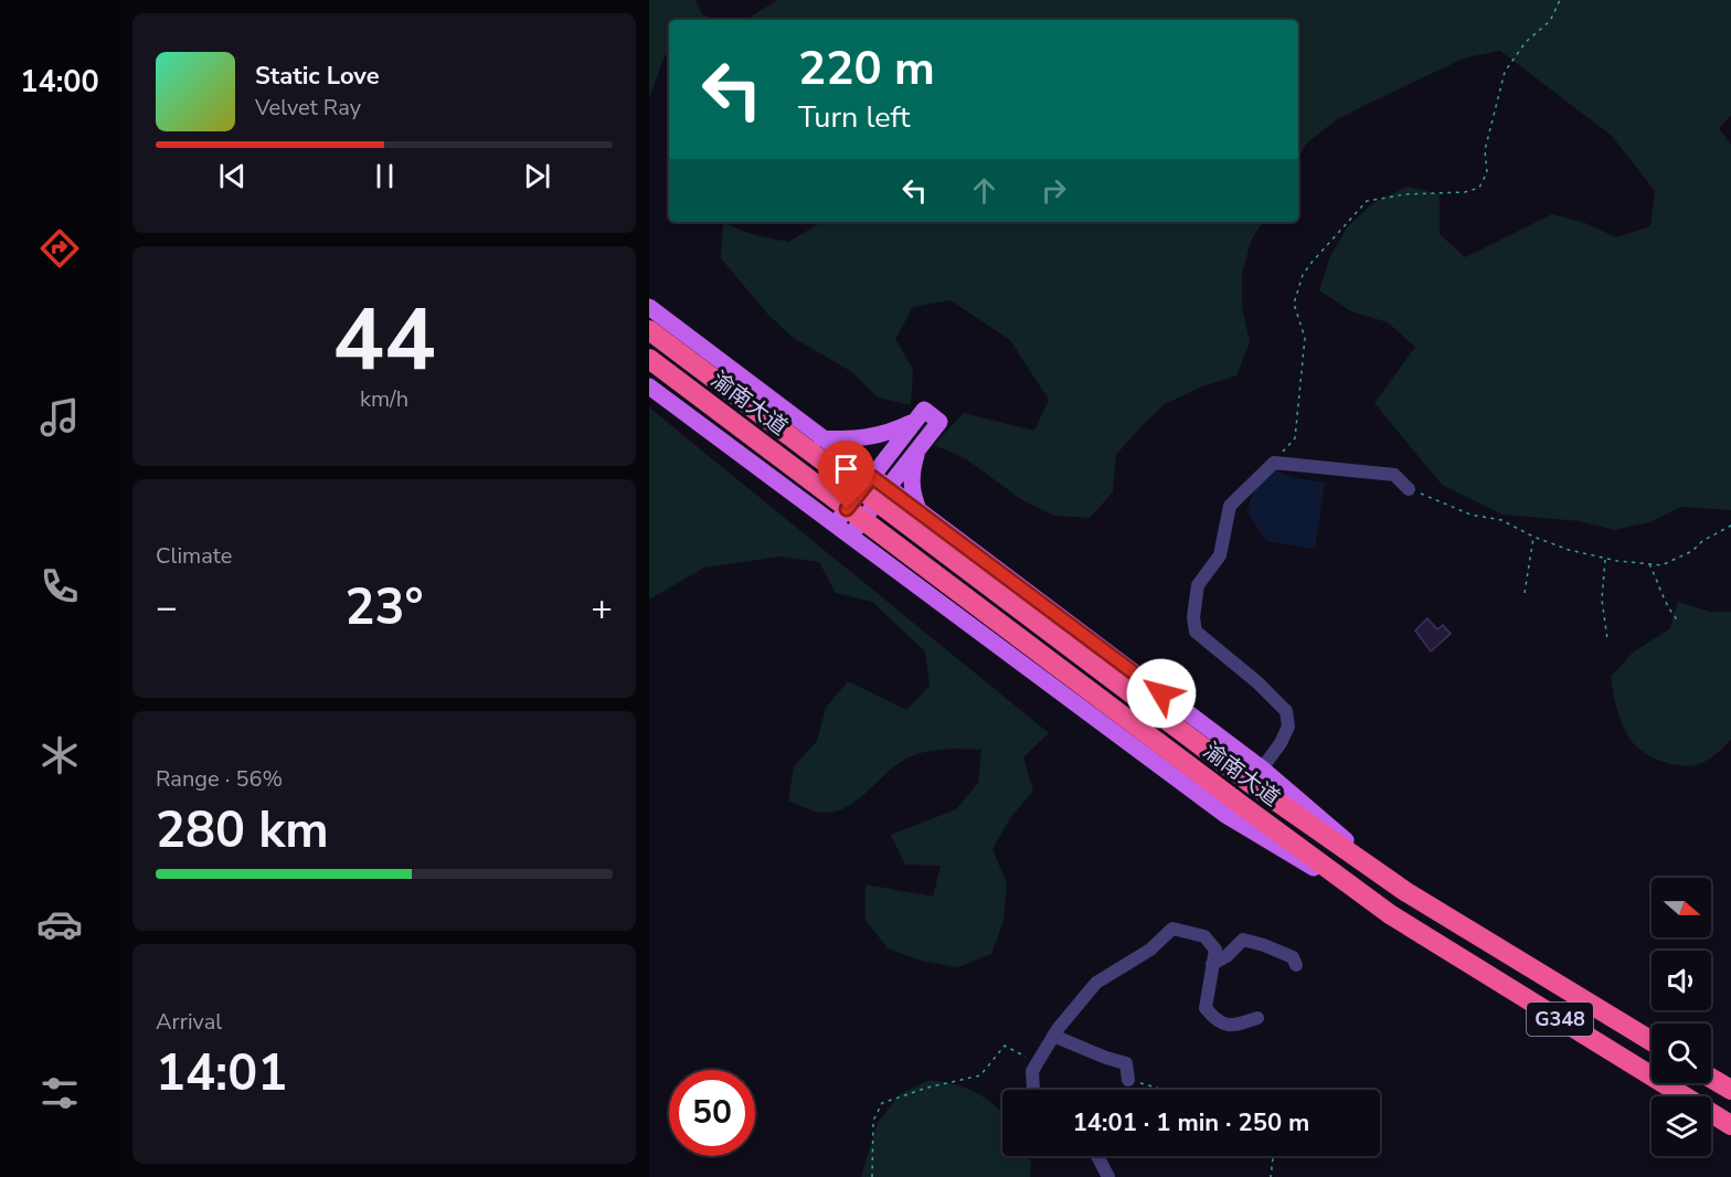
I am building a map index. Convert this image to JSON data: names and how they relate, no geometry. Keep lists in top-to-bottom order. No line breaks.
{"streets":{"highway":["渝南大道","G348"]},"north":"right","page":{"tabs":"14:00","turn":["220 m","Turn left"],"song":["Static Love","Velvet Ray"],"tile":[["44","km/h"],"Climate",["Range · 56%","280 km"],["Arrival","14:01"]],"heat":["−","23°","+"],"limit":"50","trip":"14:01 · 1 min · 250 m"}}
